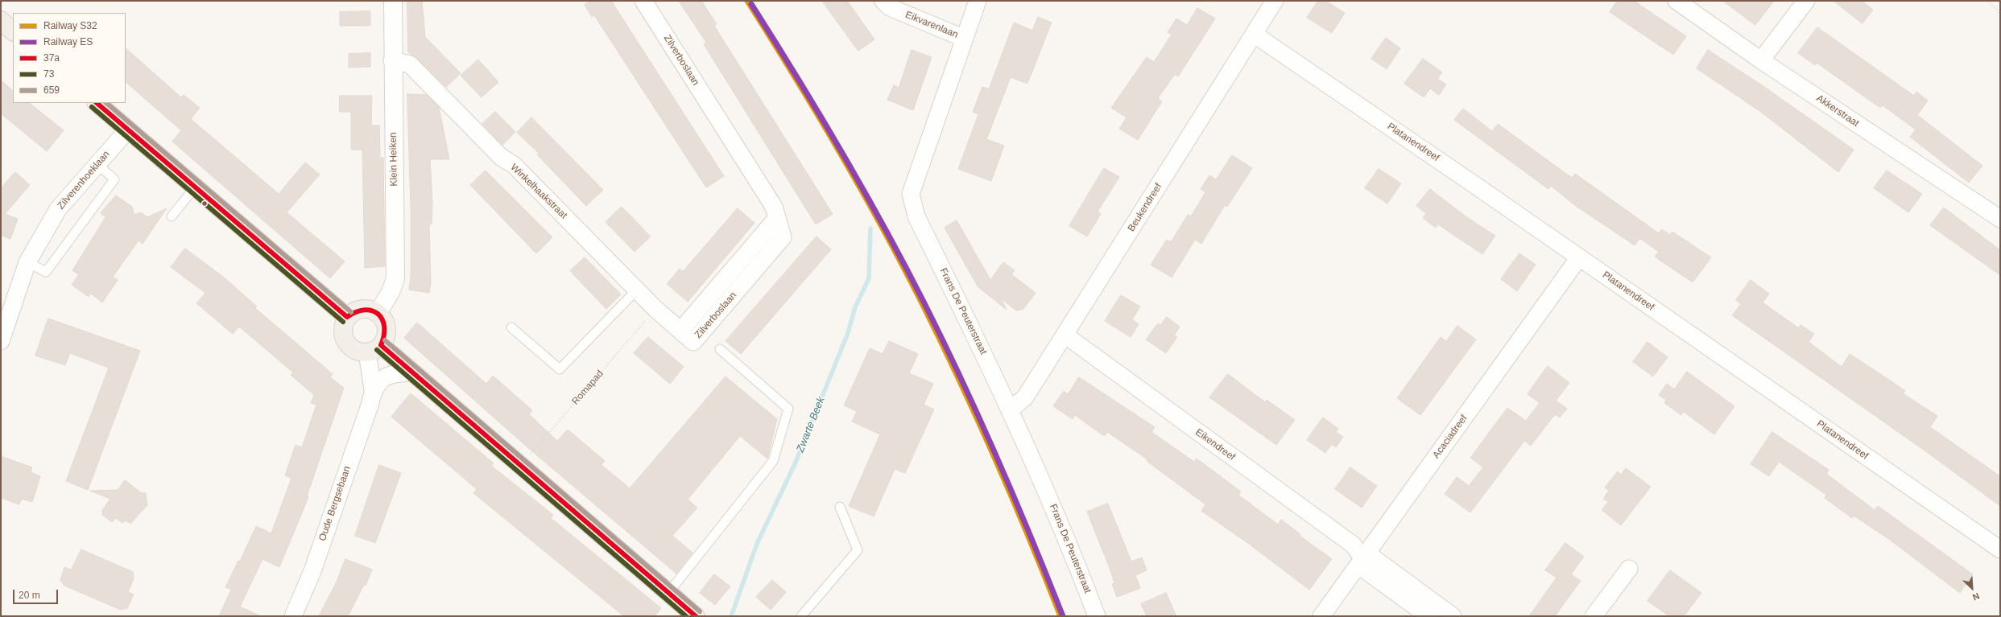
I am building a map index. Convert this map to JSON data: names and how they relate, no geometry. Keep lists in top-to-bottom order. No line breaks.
{"streets":{"street":["Eikvarenlaan","Zilverboslaan","Akkerstraat","Platanendreef","Klein Heiken","Zilverenhoeklaan","Winkelhaakstraat","Beukendreef","Frans De Peuterstraat","Acaciadreef","Eikendreef","Oude Bergsebaan"],"path":["Romapad"]},"crossings":[["Eikvarenlaan","Frans De Peuterstraat"],["Zilverboslaan","Winkelhaakstraat"],["Platanendreef","Beukendreef"],["Platanendreef","Acaciadreef"],["Klein Heiken","Winkelhaakstraat"],["Klein Heiken","Oude Bergsebaan"],["Winkelhaakstraat","Romapad"],["Beukendreef","Frans De Peuterstraat"],["Beukendreef","Eikendreef"],["Acaciadreef","Eikendreef"]],"water":["Zwarte Beek"],"lines":["rail line S32","rail line ES","transit line 37a","transit line 659","transit line 73"],"legend":["Railway S32","Railway ES","37a","73","659"],"scale_bar":"20 m","north":"bottom right"}
